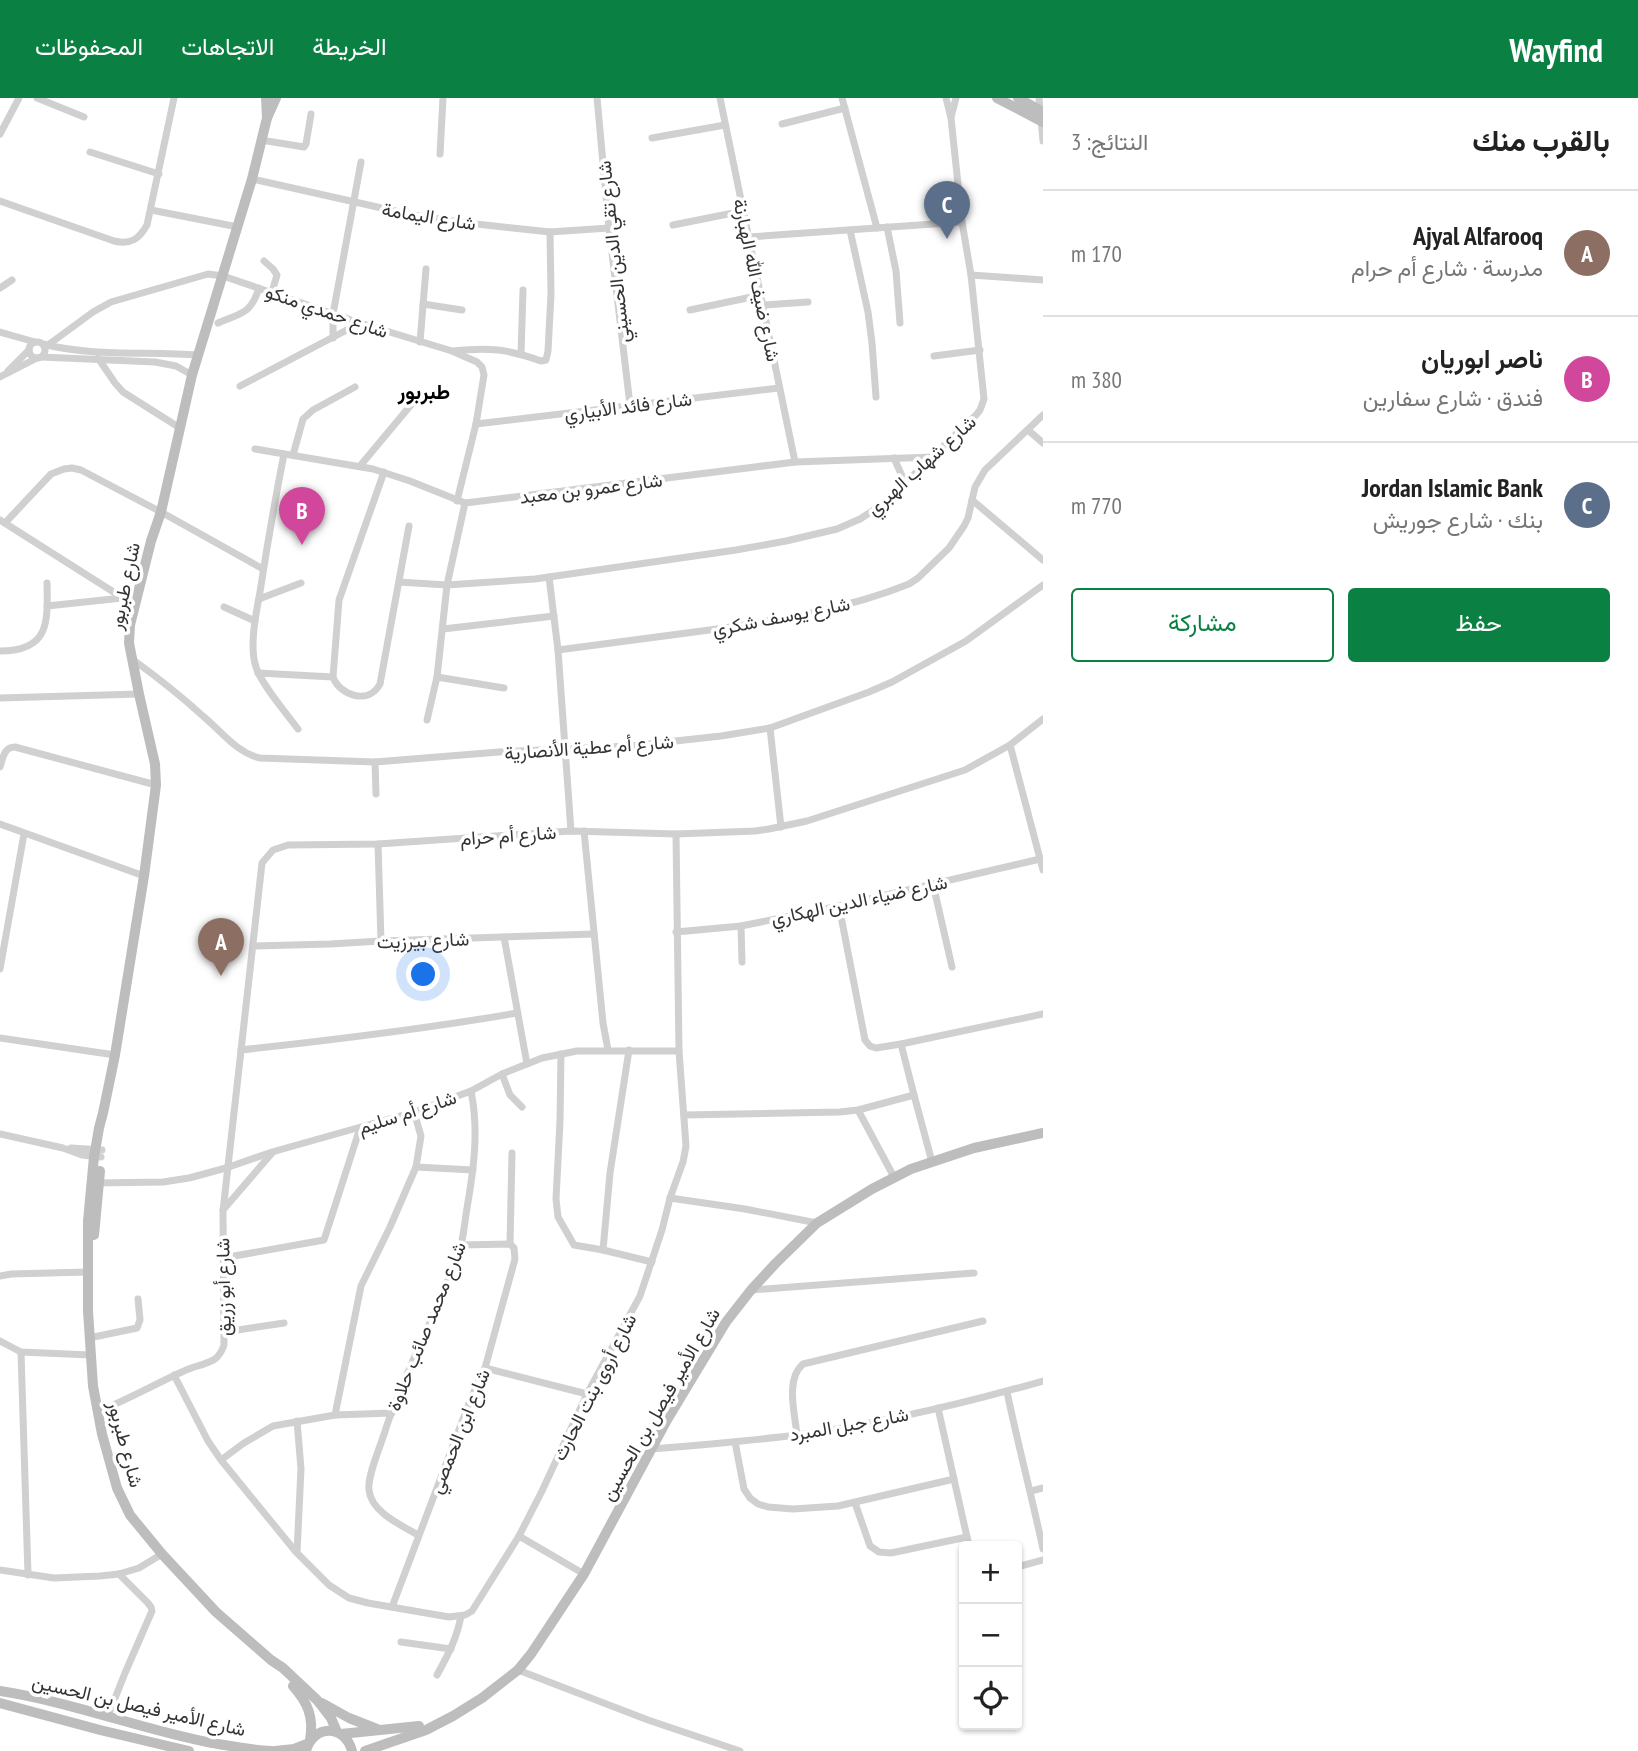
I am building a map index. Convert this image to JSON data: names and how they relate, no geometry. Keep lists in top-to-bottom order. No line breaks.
{"streets":{"street":["شارع اليمامة","شارع تقي الدين الحسيني","شارع ضيف الله الهبارنة","شارع حمدي منكو","شارع فائد الأبياري","شارع شهاب الهبري","شارع عمرو بن معبد","شارع طبربور","شارع يوسف شكري","شارع أم عطية الأنصارية","شارع أم حرام","شارع ضياء الدين الهكاري","شارع بيرزيت","شارع أم سليم","شارع أبو زريق","شارع محمد صائب حلاوة","شارع أروى بنت الحارث","شارع الأمير فيصل بن الحسين","شارع جبل المبرد","شارع ابن الحمصي"]},"crossings":[["شارع اليمامة","شارع تقي الدين الحسيني"],["شارع اليمامة","شارع طبربور"],["شارع تقي الدين الحسيني","شارع فائد الأبياري"],["شارع ضيف الله الهبارنة","شارع فائد الأبياري"],["شارع ضيف الله الهبارنة","شارع عمرو بن معبد"],["شارع حمدي منكو","شارع فائد الأبياري"],["شارع حمدي منكو","شارع شهاب الهبري"],["شارع حمدي منكو","شارع عمرو بن معبد"],["شارع حمدي منكو","شارع طبربور"],["شارع شهاب الهبري","شارع عمرو بن معبد"],["شارع طبربور","شارع أم عطية الأنصارية"],["شارع طبربور","شارع أم سليم"],["شارع طبربور","شارع أبو زريق"],["شارع طبربور","شارع الأمير فيصل بن الحسين"],["شارع أم حرام","شارع بيرزيت"],["شارع أم حرام","شارع أم سليم"],["شارع أم حرام","شارع أبو زريق"],["شارع أم حرام","شارع أروى بنت الحارث"],["شارع ضياء الدين الهكاري","شارع أروى بنت الحارث"],["شارع أم سليم","شارع أبو زريق"],["شارع أم سليم","شارع محمد صائب حلاوة"],["شارع أم سليم","شارع أروى بنت الحارث"],["شارع محمد صائب حلاوة","شارع ابن الحمصي"],["شارع الأمير فيصل بن الحسين","شارع جبل المبرد"]],"districts":["طبربور"],"page":{"header":"Wayfind","nav":["الخريطة","الاتجاهات","المحفوظات"],"heading":["بالقرب منك","النتائج: 3"],"pins":["C","B","A"],"list":[{"mark":"A","name":"Ajyal Alfarooq","note":"مدرسة · شارع أم حرام","value":"170 m"},{"mark":"B","name":"ناصر ابوريان","note":"فندق · شارع سفارين","value":"380 m"},{"mark":"C","name":"Jordan Islamic Bank","note":"بنك · شارع جوريش","value":"770 m"}],"buttons":["حفظ","مشاركة"],"map_buttons":["+","−"]}}
